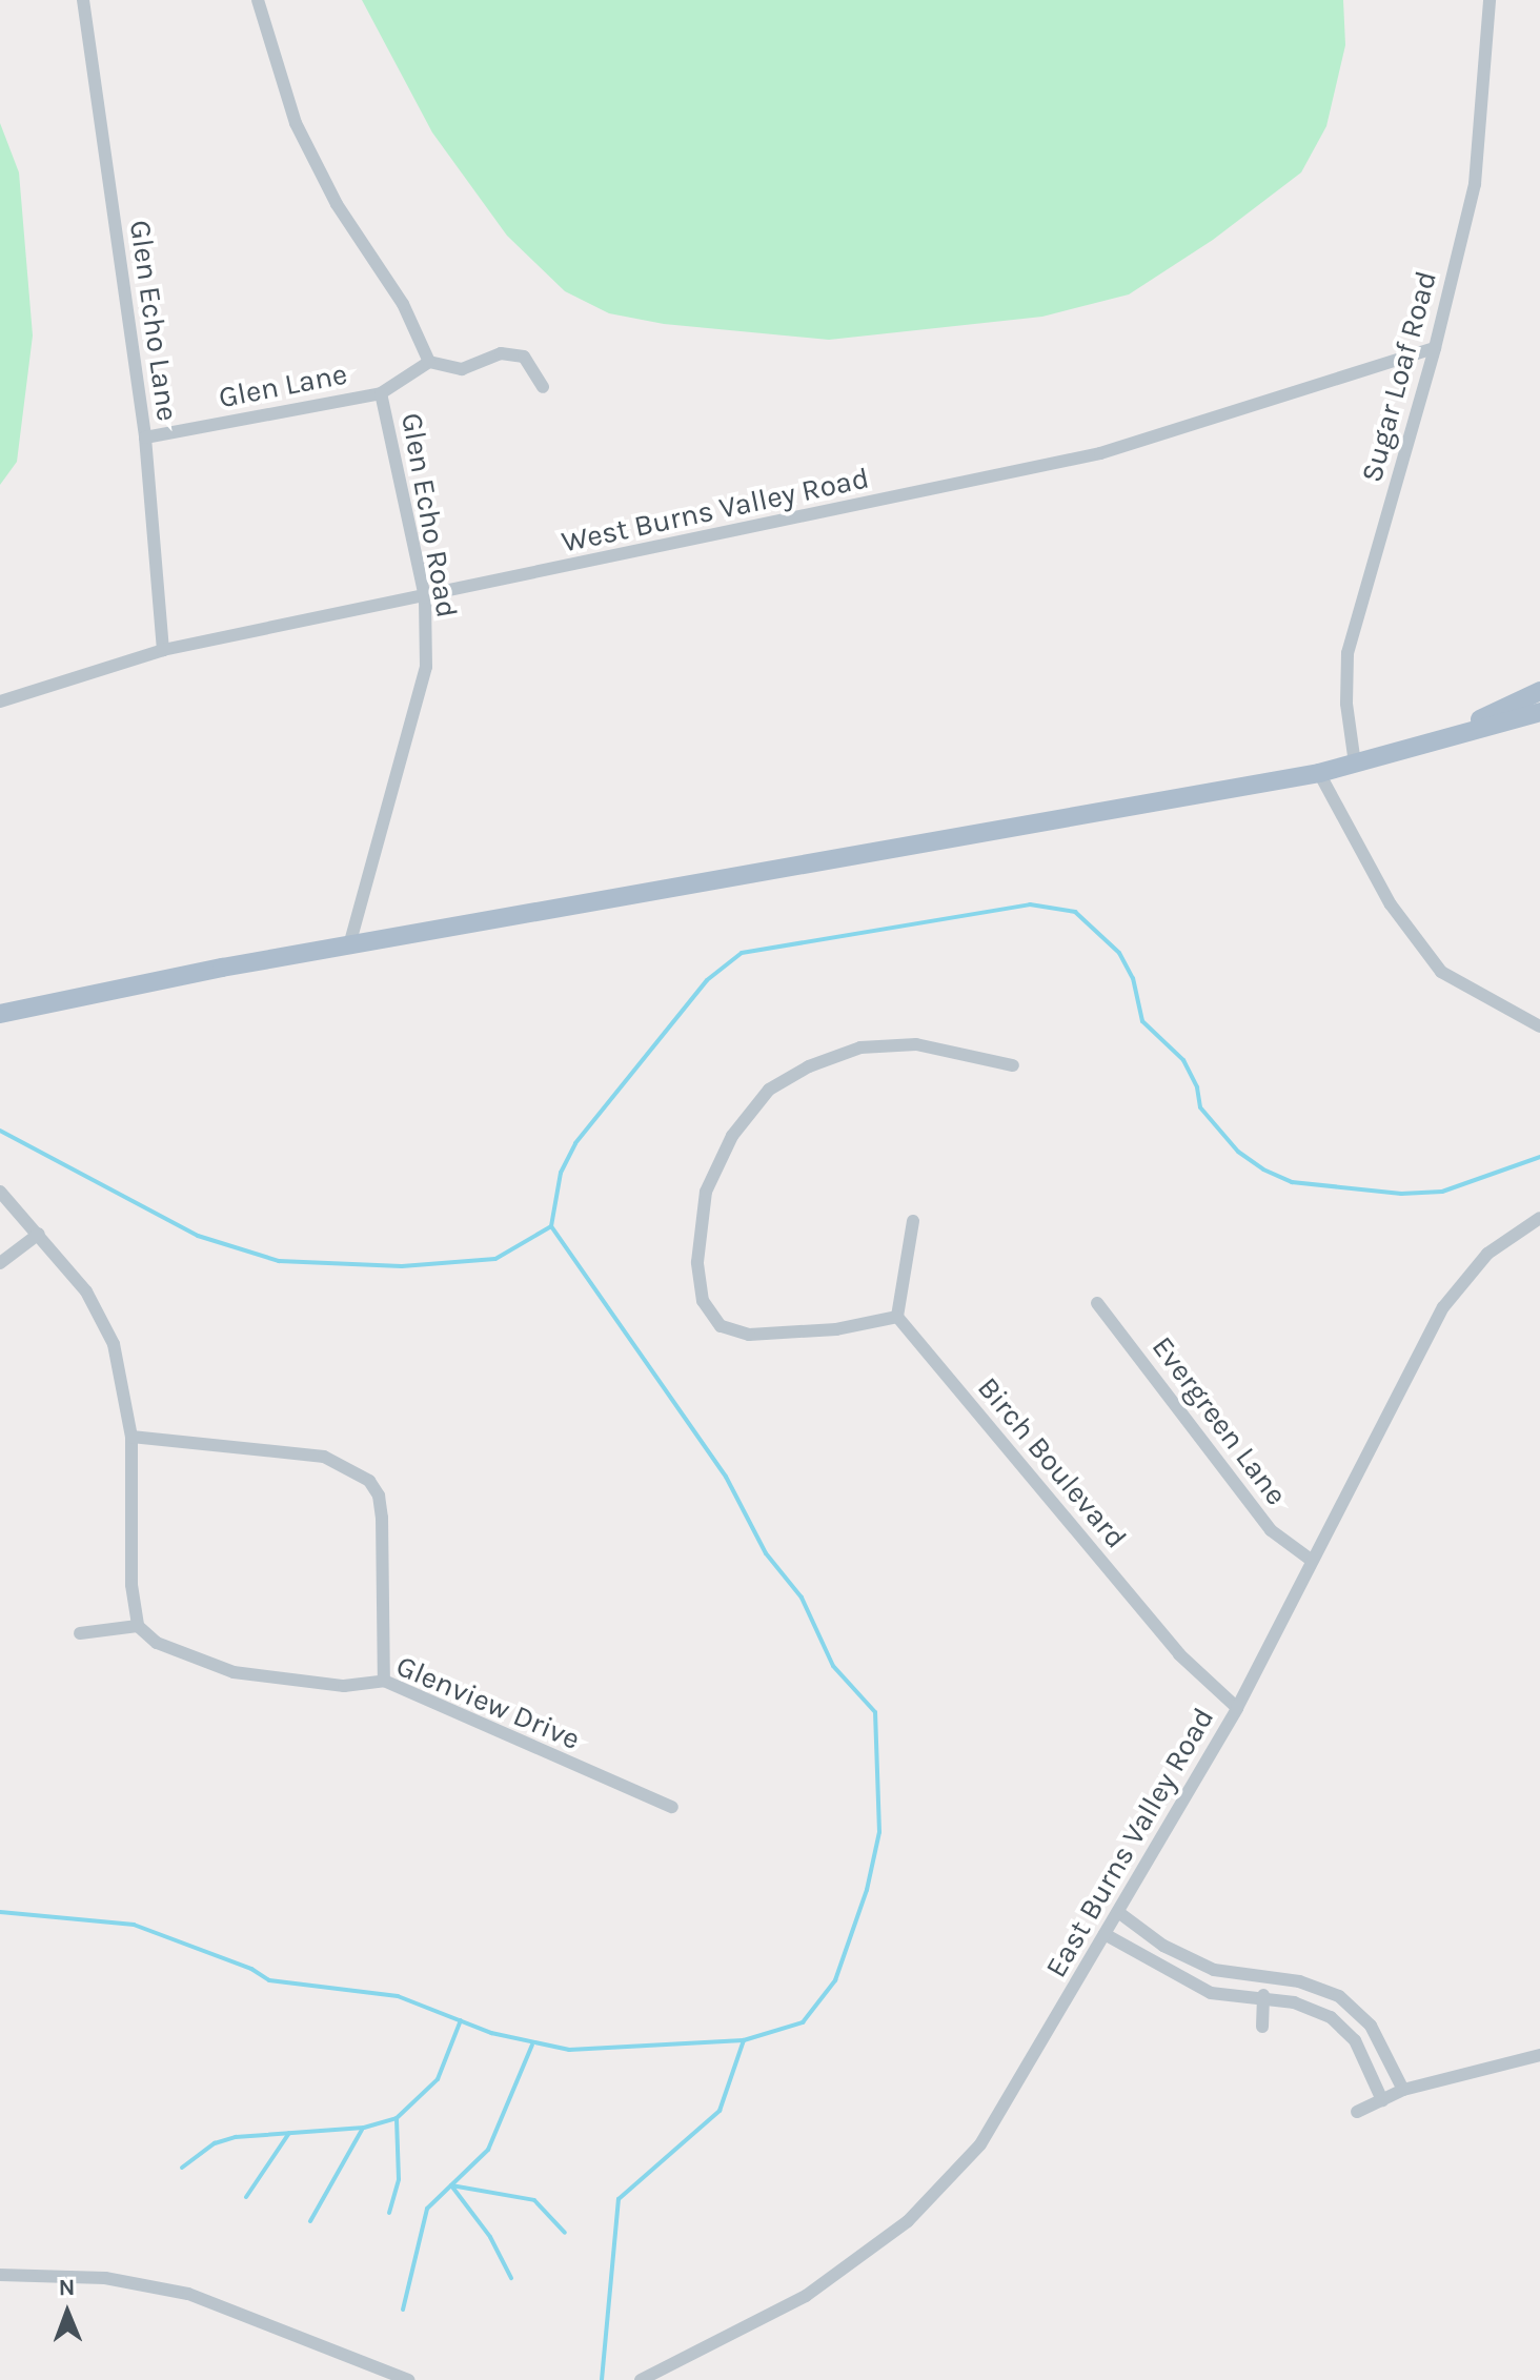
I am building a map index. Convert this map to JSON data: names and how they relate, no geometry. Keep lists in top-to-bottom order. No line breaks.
{"streets":{"street":["Glen Echo Lane","Sugar Loaf Road","Glen Lane","West Burns Valley Road","Glen Echo Road","Evergreen Lane","Birch Boulevard","Glenview Drive","East Burns Valley Road"]},"crossings":[["Glen Echo Lane","Glen Lane"],["Glen Echo Lane","West Burns Valley Road"],["Sugar Loaf Road","West Burns Valley Road"],["Glen Lane","Glen Echo Road"],["West Burns Valley Road","Glen Echo Road"],["Evergreen Lane","East Burns Valley Road"],["Birch Boulevard","East Burns Valley Road"]],"north":"top"}
